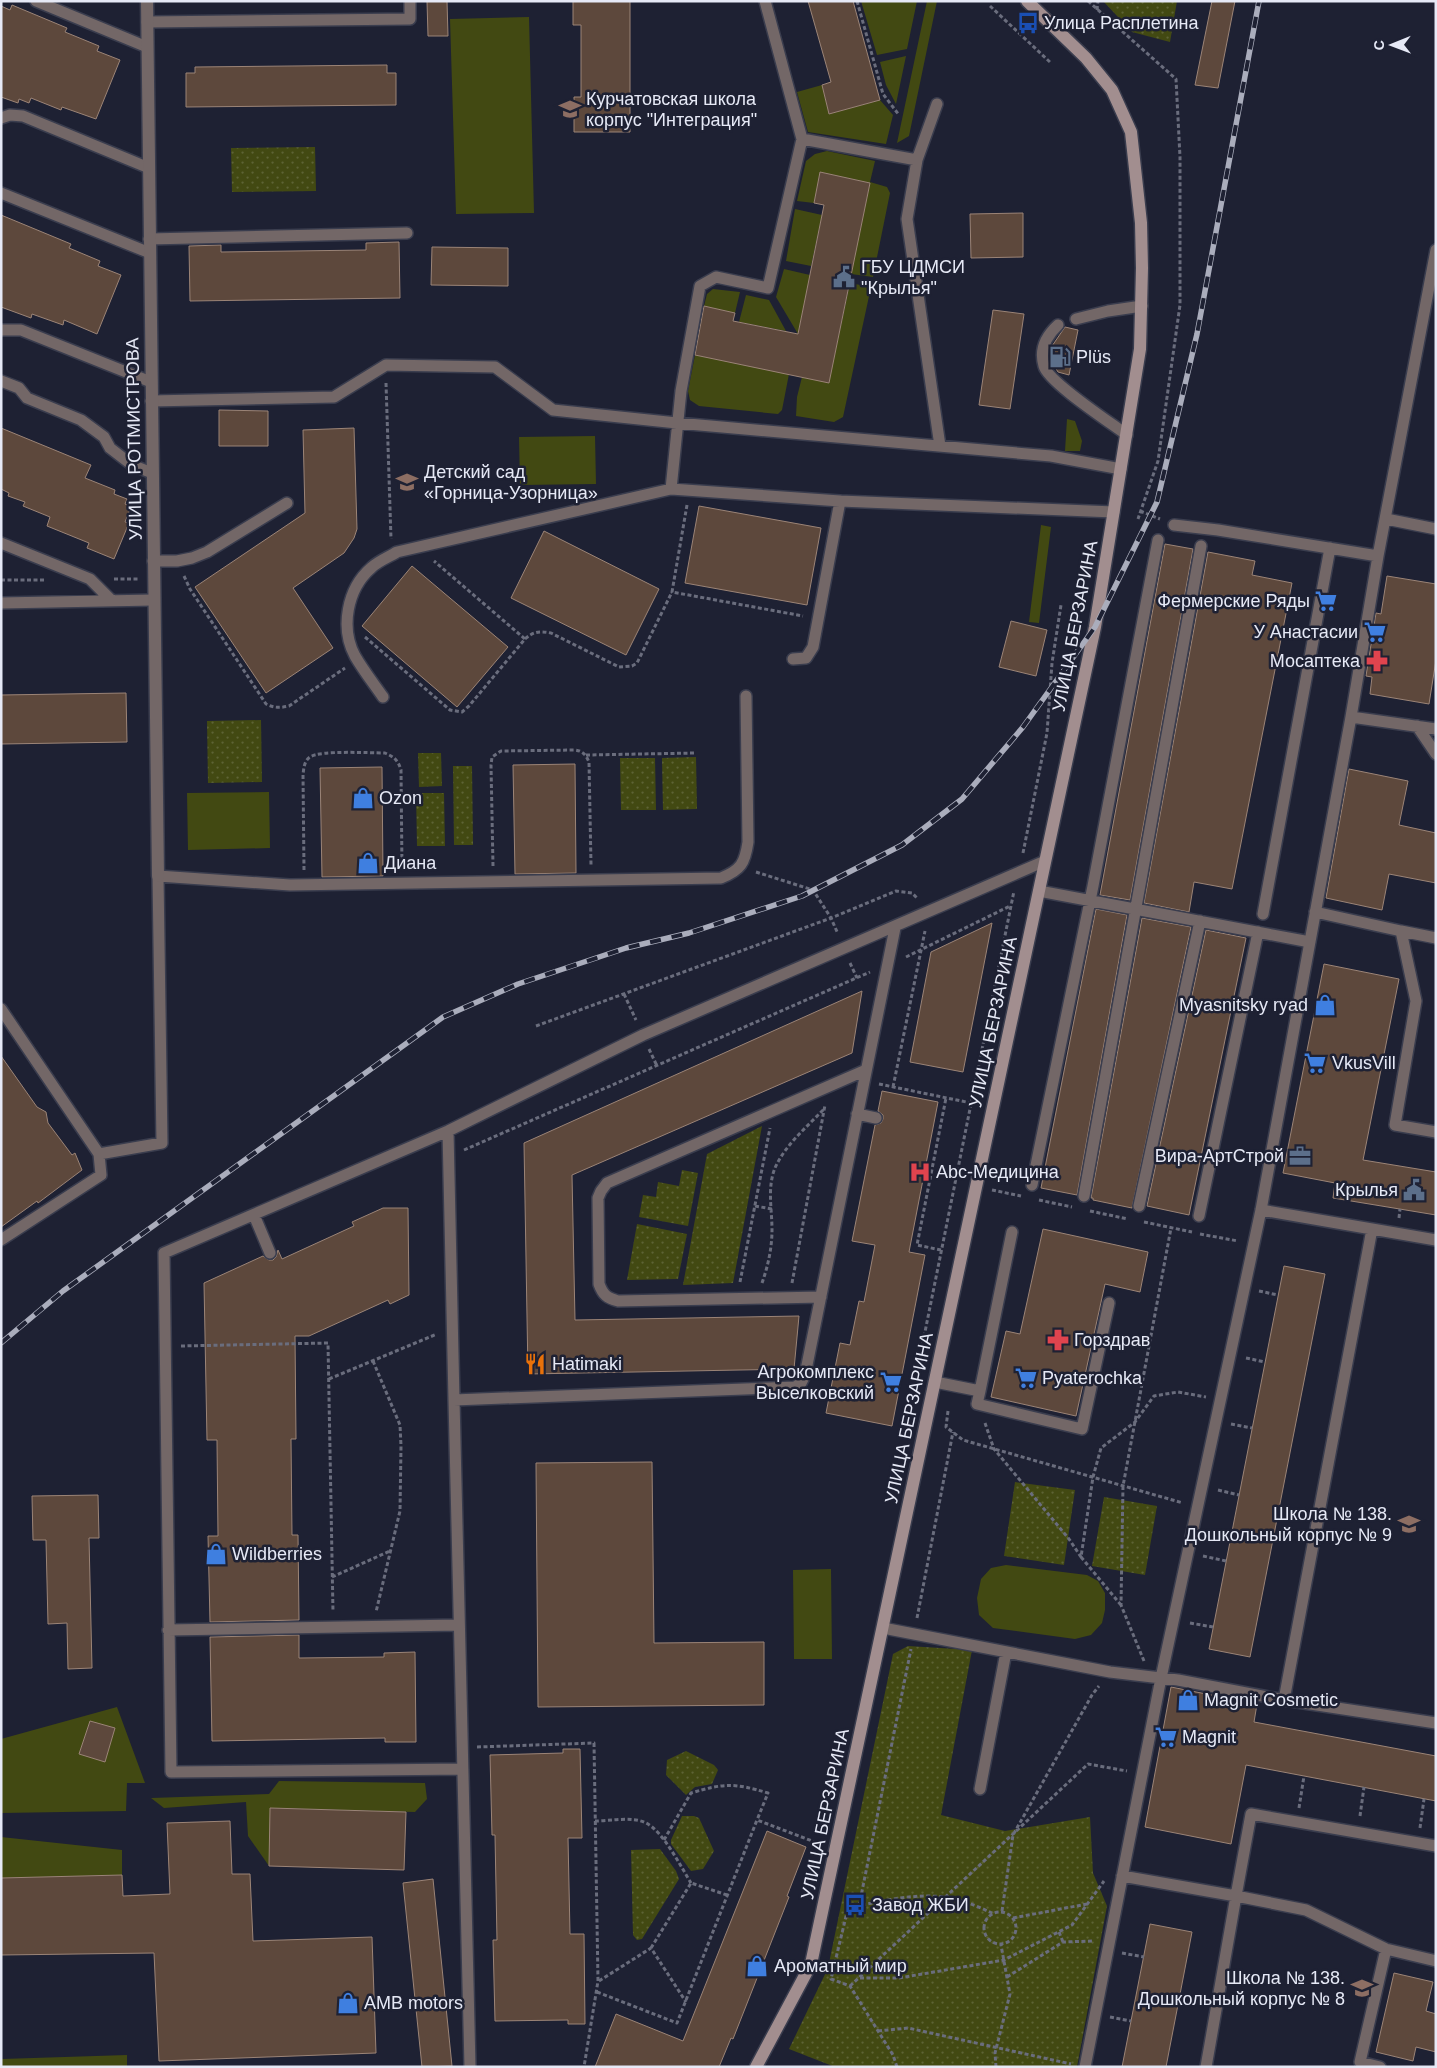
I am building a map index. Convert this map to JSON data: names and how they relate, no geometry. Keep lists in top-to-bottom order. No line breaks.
{"streets":{"street":["УЛИЦА РОТМИСТРОВА","УЛИЦА БЕРЗАРИНА"]},"places":{"bus stop":["Улица Расплетина","Завод ЖБИ"],"school or university":["Курчатовская школа корпус \"Интеграция\"","Детский сад «Горница-Узорница»","Школа № 138. Дошкольный корпус № 9","Школа № 138. Дошкольный корпус № 8"],"public building":["ГБУ ЦДМСИ \"Крылья\"","Крылья"],"fuel station":["Plüs"],"supermarket":["Фермерские Ряды","У Анастасии","VkusVill","Pyaterochka","Агрокомплекс Выселковский","Magnit"],"pharmacy":["Мосаптека","Горздрав"],"shop":["Ozon","Диана","Myasnitsky ryad","Wildberries","Magnit Cosmetic","Ароматный мир","AMB motors"],"office":["Вира-АртСтрой"],"hospital":["Abc-Медицина"],"restaurant":["Hatimaki"]},"north":"left"}
